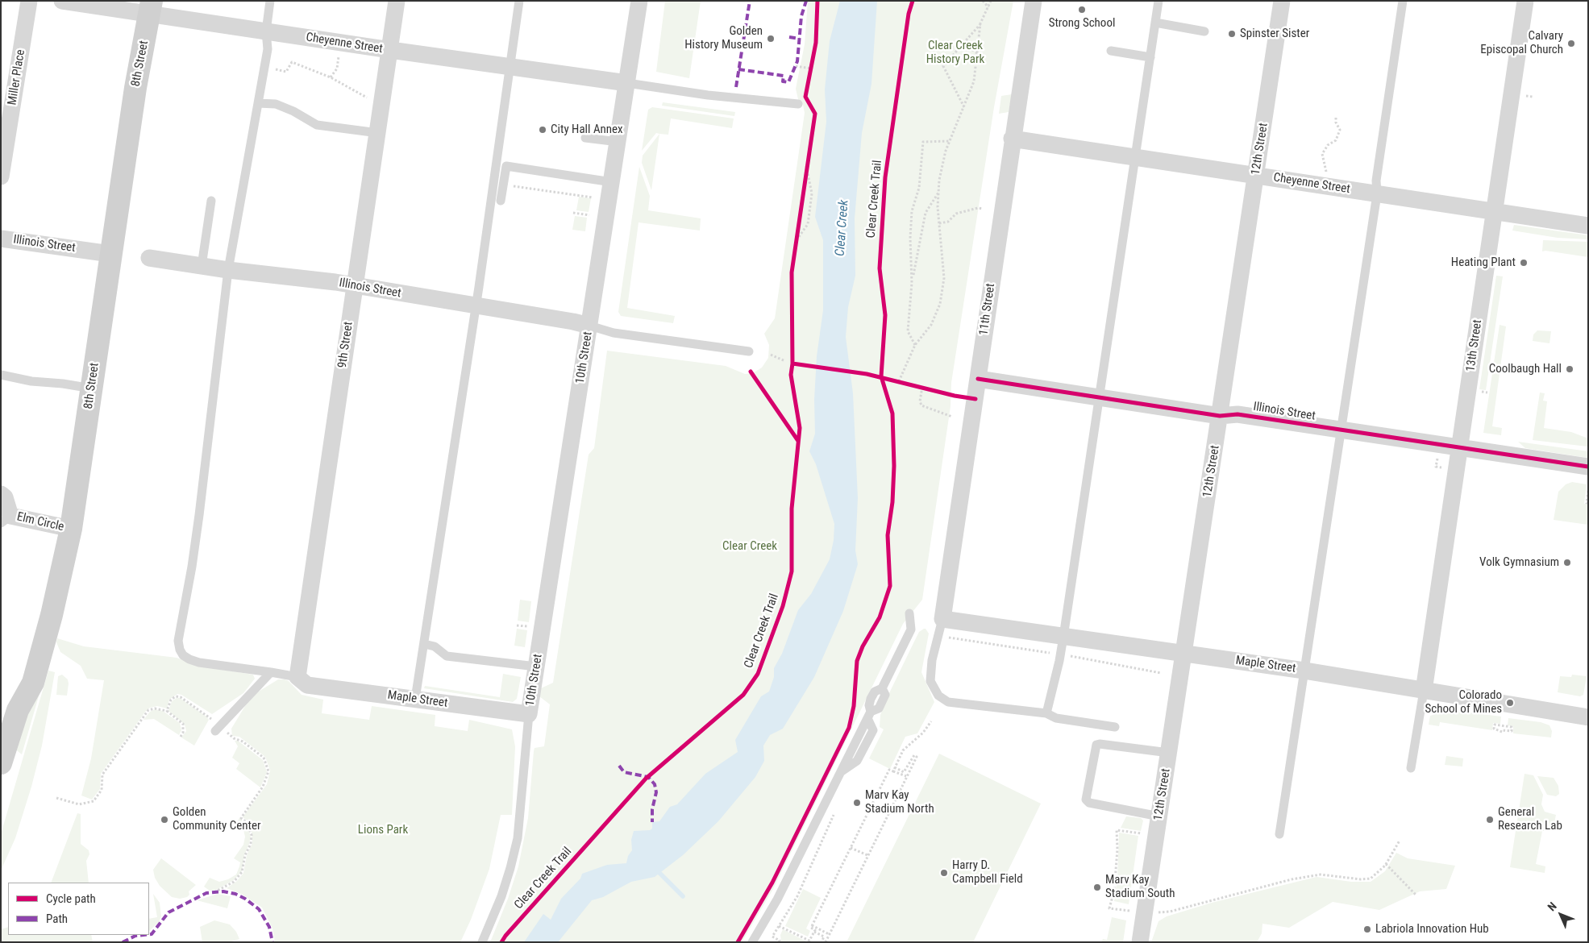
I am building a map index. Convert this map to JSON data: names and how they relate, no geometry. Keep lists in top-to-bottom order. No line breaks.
{"streets":{"street":["Cheyenne Street","8th Street","Miller Place","12th Street","Illinois Street","11th Street","9th Street","13th Street","10th Street","Elm Circle","Maple Street"],"cycle path":["Clear Creek Trail"]},"crossings":[["Cheyenne Street","8th Street"],["Cheyenne Street","12th Street"],["Cheyenne Street","11th Street"],["Cheyenne Street","9th Street"],["Cheyenne Street","13th Street"],["Cheyenne Street","10th Street"],["8th Street","Illinois Street"],["8th Street","Elm Circle"],["12th Street","Illinois Street"],["12th Street","Maple Street"],["Illinois Street","11th Street"],["Illinois Street","9th Street"],["Illinois Street","13th Street"],["Illinois Street","10th Street"],["11th Street","Maple Street"],["9th Street","Maple Street"],["13th Street","Maple Street"],["10th Street","Maple Street"]],"water":["Clear Creek"],"parks":["Clear Creek History Park","Clear Creek","Lions Park"],"places":["Strong School","Spinster Sister","Golden History Museum","Calvary Episcopal Church","City Hall Annex","Heating Plant","Coolbaugh Hall","Volk Gymnasium","Colorado School of Mines","Marv Kay Stadium North","Golden Community Center","General Research Lab","Harry D. Campbell Field","Marv Kay Stadium South","Labriola Innovation Hub"],"legend":["Cycle path","Path"],"north":"top left"}
